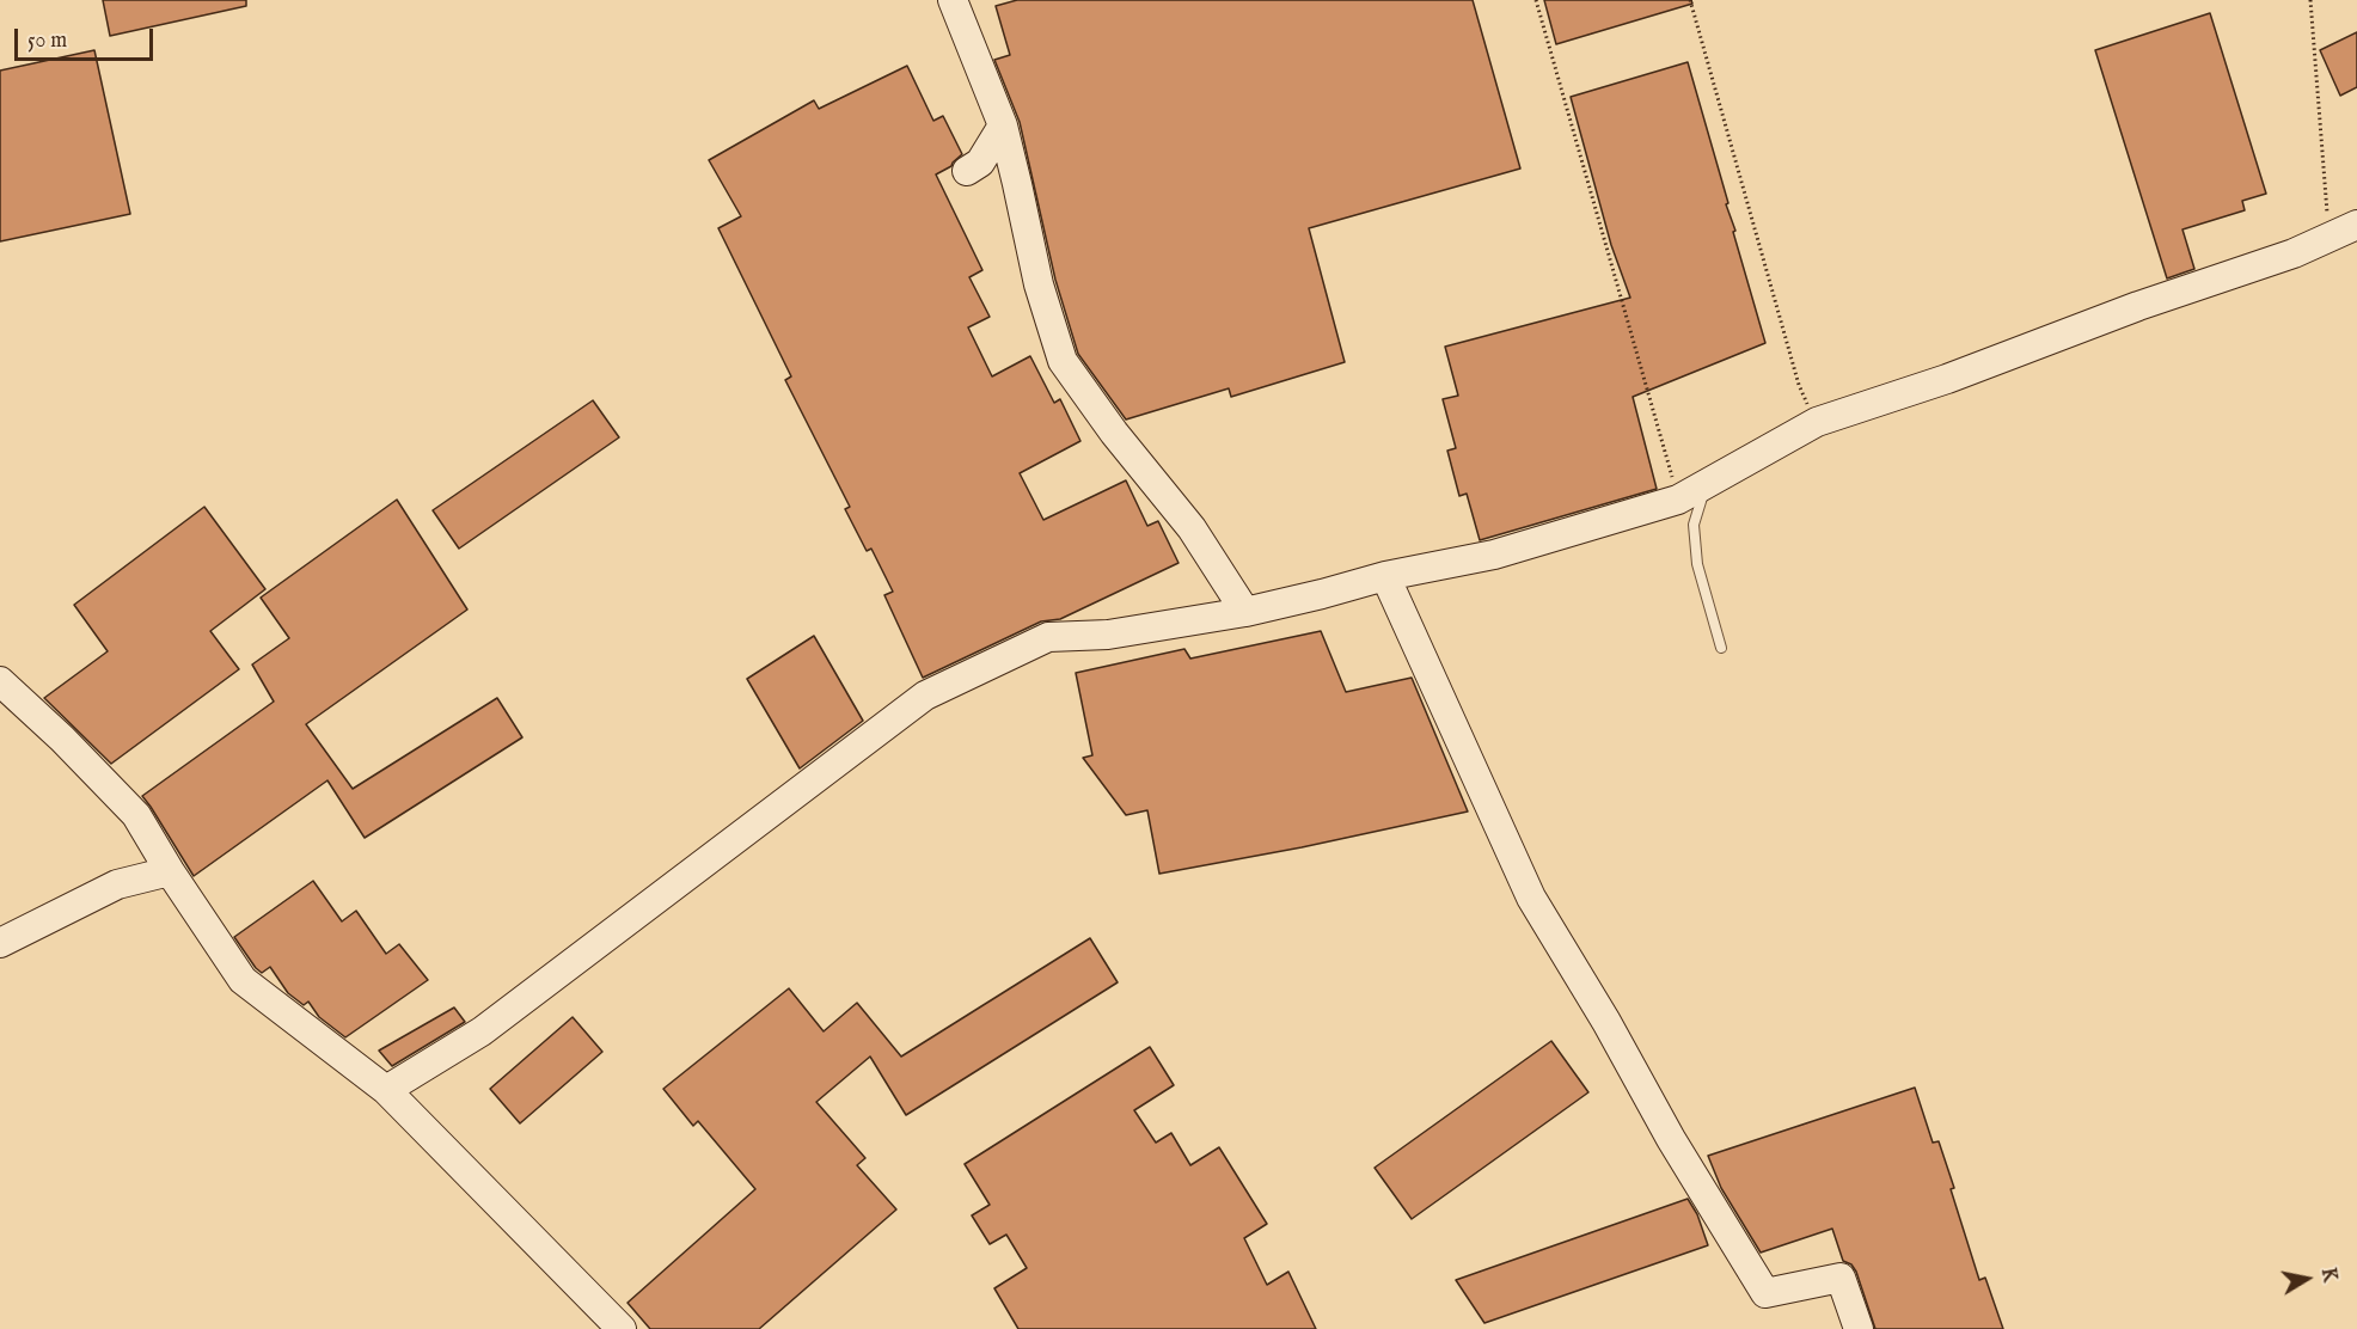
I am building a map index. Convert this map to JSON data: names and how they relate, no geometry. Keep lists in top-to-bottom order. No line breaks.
{"scale_bar":"50 m","north":"right"}
